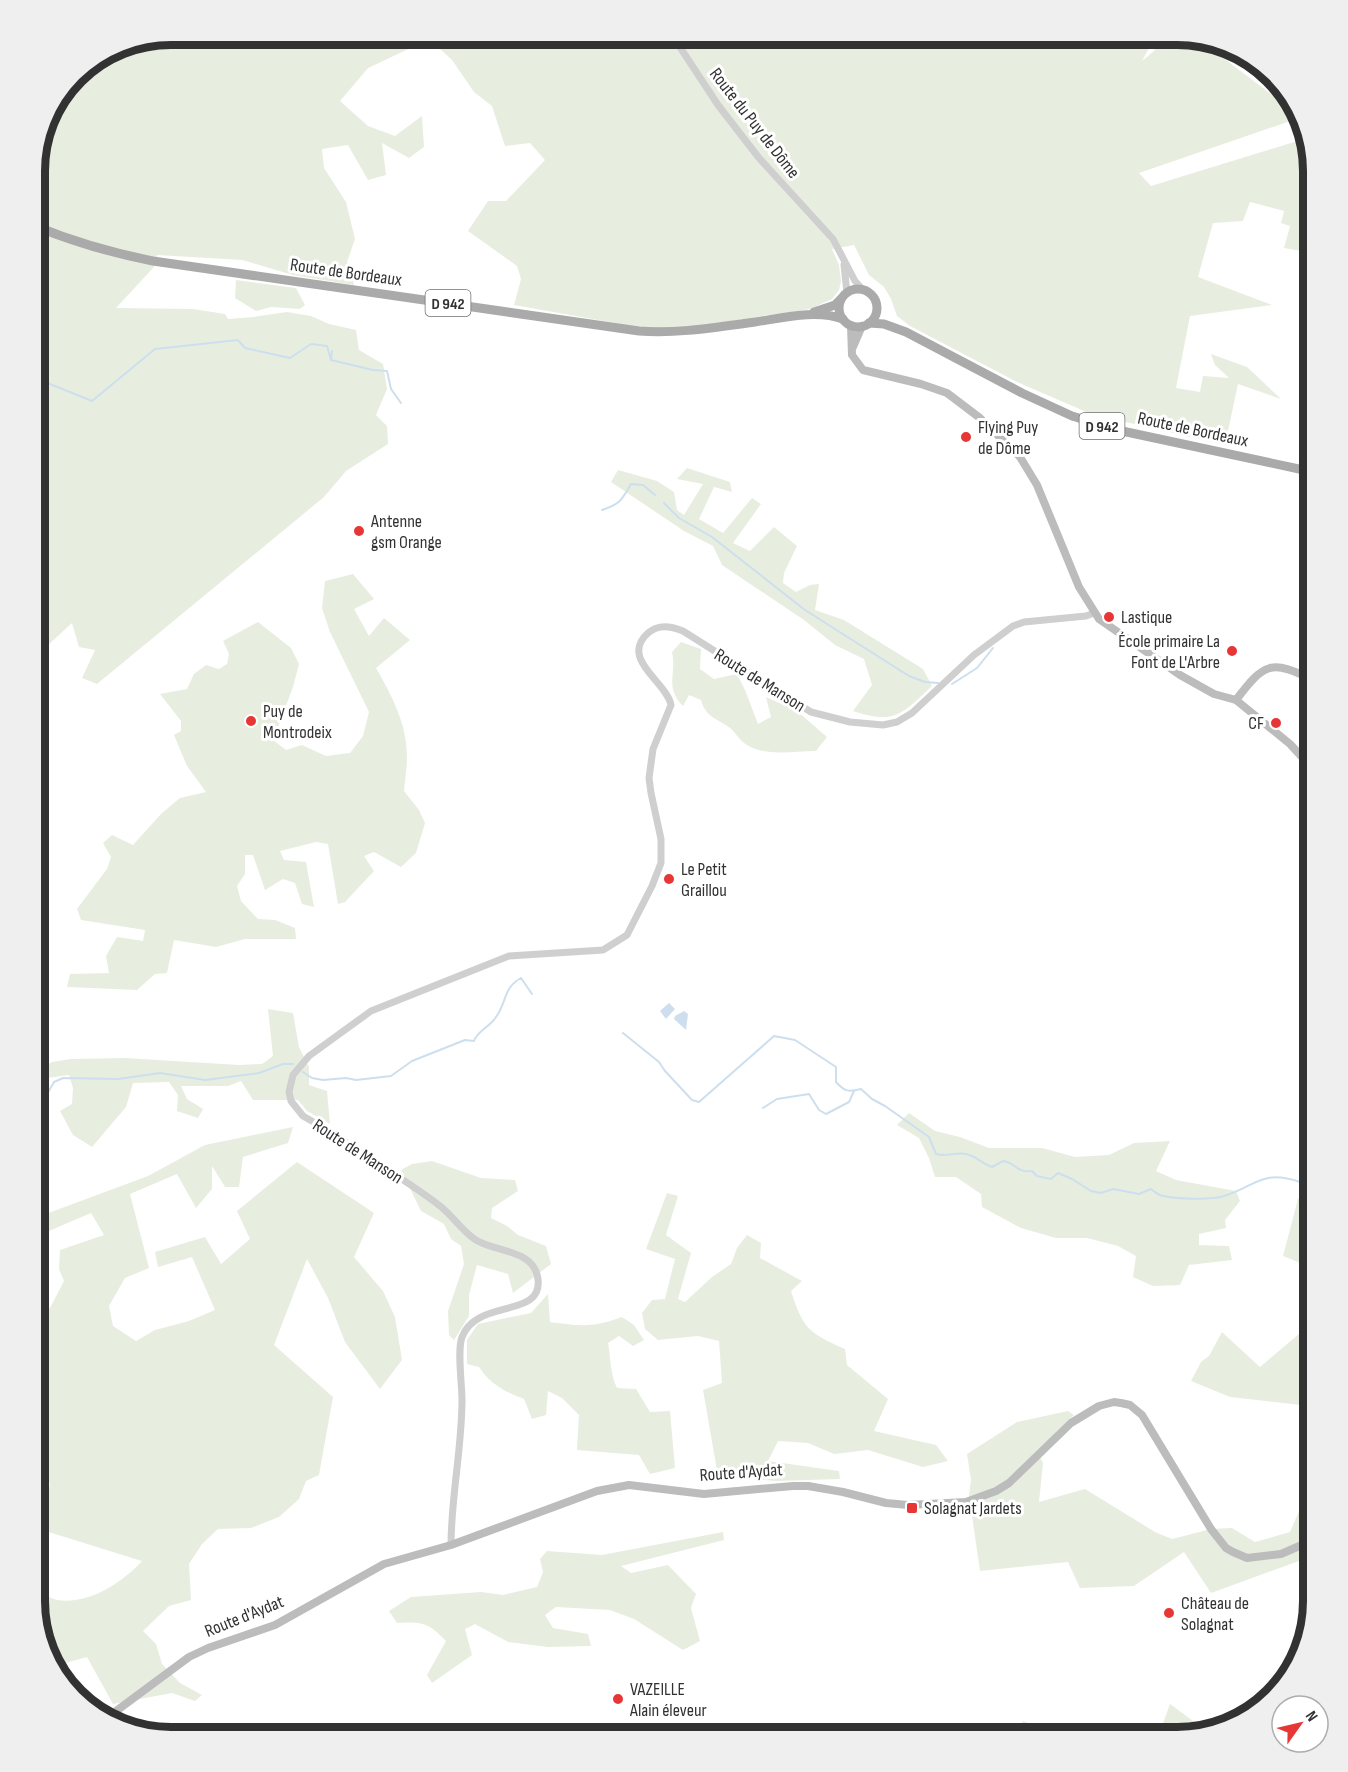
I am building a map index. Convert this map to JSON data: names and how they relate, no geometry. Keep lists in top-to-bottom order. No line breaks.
{"streets":{"main road":["Route de Bordeaux","D 942","Route d'Aydat"],"street":["Route du Puy de Dôme","Route de Manson"]},"crossings":[["Route du Puy de Dôme","Route de Bordeaux"],["Route de Manson","Route d'Aydat"]],"places":{"other":["Flying Puy de Dôme","Antenne gsm Orange","Lastique","École primaire La Font de L'Arbre","Puy de Montrodeix","CF","Le Petit Graillou","Château de Solagnat","VAZEILLE Alain éleveur"],"transit":["Solagnat Jardets"]},"north":"top right"}
